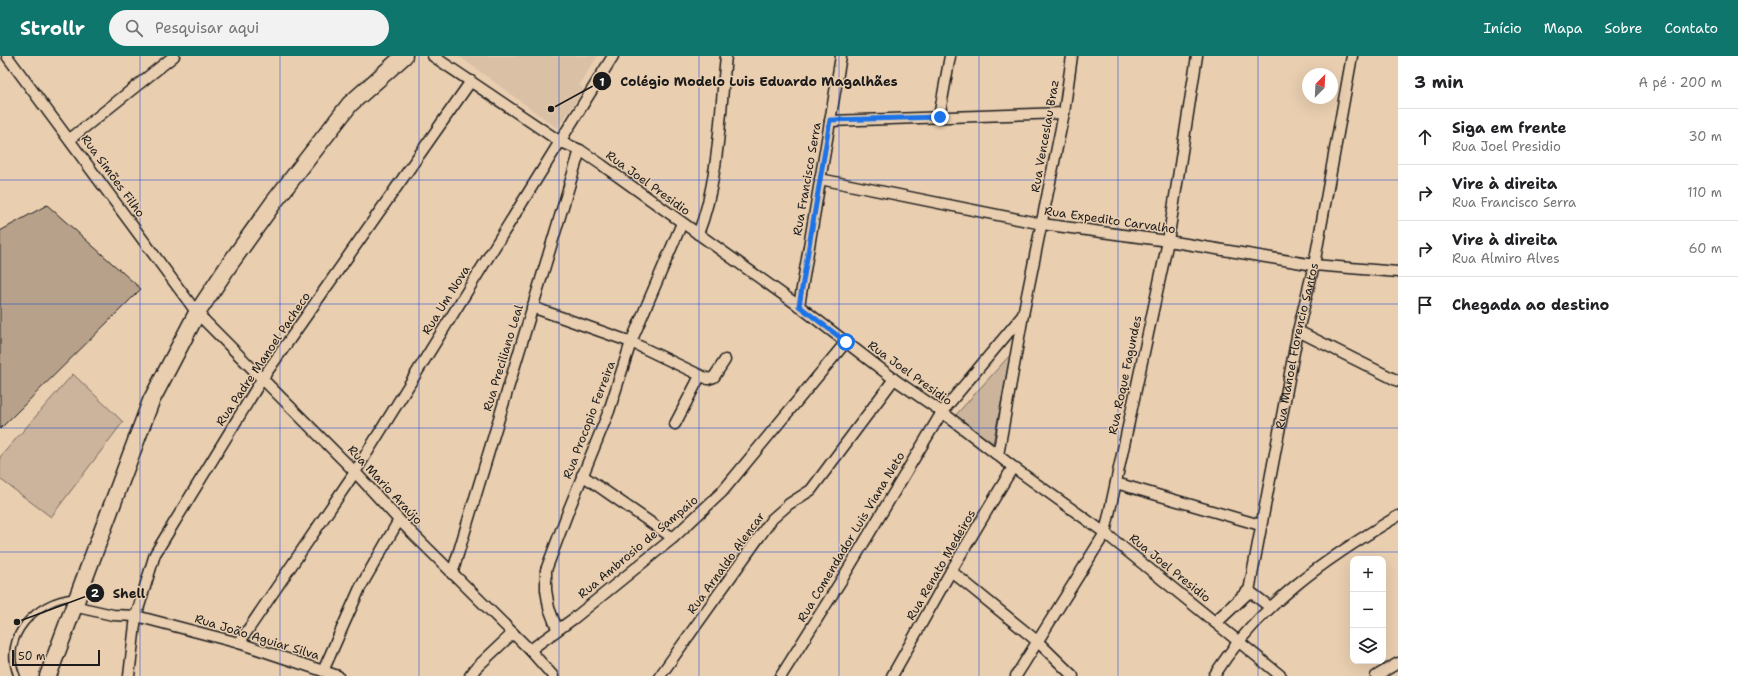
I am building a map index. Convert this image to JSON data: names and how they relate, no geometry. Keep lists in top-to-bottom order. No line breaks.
{"streets":{"street":["Rua Venceslau Braz","Rua Simões Filho","Rua Francisco Serra","Rua Joel Presidio","Rua Expedito Carvalho","Rua Um Nova","Rua Manoel Florencio Santos","Rua Preciliano Leal","Rua Padre Manoel Pacheco","Rua Roque Fagundes","Rua Procopio Ferreira","Rua Mario Araújo","Rua Comendador Luis Viana Neto","Rua Ambrosio de Sampaio","Rua Arnaldo Alencar","Rua Renato Medeiros","Rua João Aguiar Silva"]},"crossings":[["Rua Venceslau Braz","Rua Joel Presidio"],["Rua Venceslau Braz","Rua Expedito Carvalho"],["Rua Venceslau Braz","Rua Comendador Luis Viana Neto"],["Rua Simões Filho","Rua Mario Araújo"],["Rua Francisco Serra","Rua Joel Presidio"],["Rua Francisco Serra","Rua Expedito Carvalho"],["Rua Joel Presidio","Rua Um Nova"],["Rua Joel Presidio","Rua Preciliano Leal"],["Rua Joel Presidio","Rua Padre Manoel Pacheco"],["Rua Joel Presidio","Rua Roque Fagundes"],["Rua Joel Presidio","Rua Procopio Ferreira"],["Rua Joel Presidio","Rua Comendador Luis Viana Neto"],["Rua Joel Presidio","Rua Ambrosio de Sampaio"],["Rua Joel Presidio","Rua Arnaldo Alencar"],["Rua Joel Presidio","Rua Renato Medeiros"],["Rua Expedito Carvalho","Rua Manoel Florencio Santos"],["Rua Expedito Carvalho","Rua Roque Fagundes"],["Rua Um Nova","Rua Mario Araújo"],["Rua Um Nova","Rua João Aguiar Silva"],["Rua Preciliano Leal","Rua Mario Araújo"],["Rua Padre Manoel Pacheco","Rua Mario Araújo"],["Rua Padre Manoel Pacheco","Rua João Aguiar Silva"],["Rua Procopio Ferreira","Rua Ambrosio de Sampaio"],["Rua Mario Araújo","Rua Ambrosio de Sampaio"]],"places":["Colégio Modelo Luis Eduardo Magalhães","Shell"],"scale_bar":"50 m","north":"top right","page":{"header":"Strollr","search":"Pesquisar aqui","nav":["Início","Mapa","Sobre","Contato"],"heading":["3 min","A pé · 200 m"],"list":[["Siga em frente","Rua Joel Presidio","30 m"],["Vire à direita","Rua Francisco Serra","110 m"],["Vire à direita","Rua Almiro Alves","60 m"],"Chegada ao destino"],"map_buttons":["+","−"],"scale":"50 m"}}
